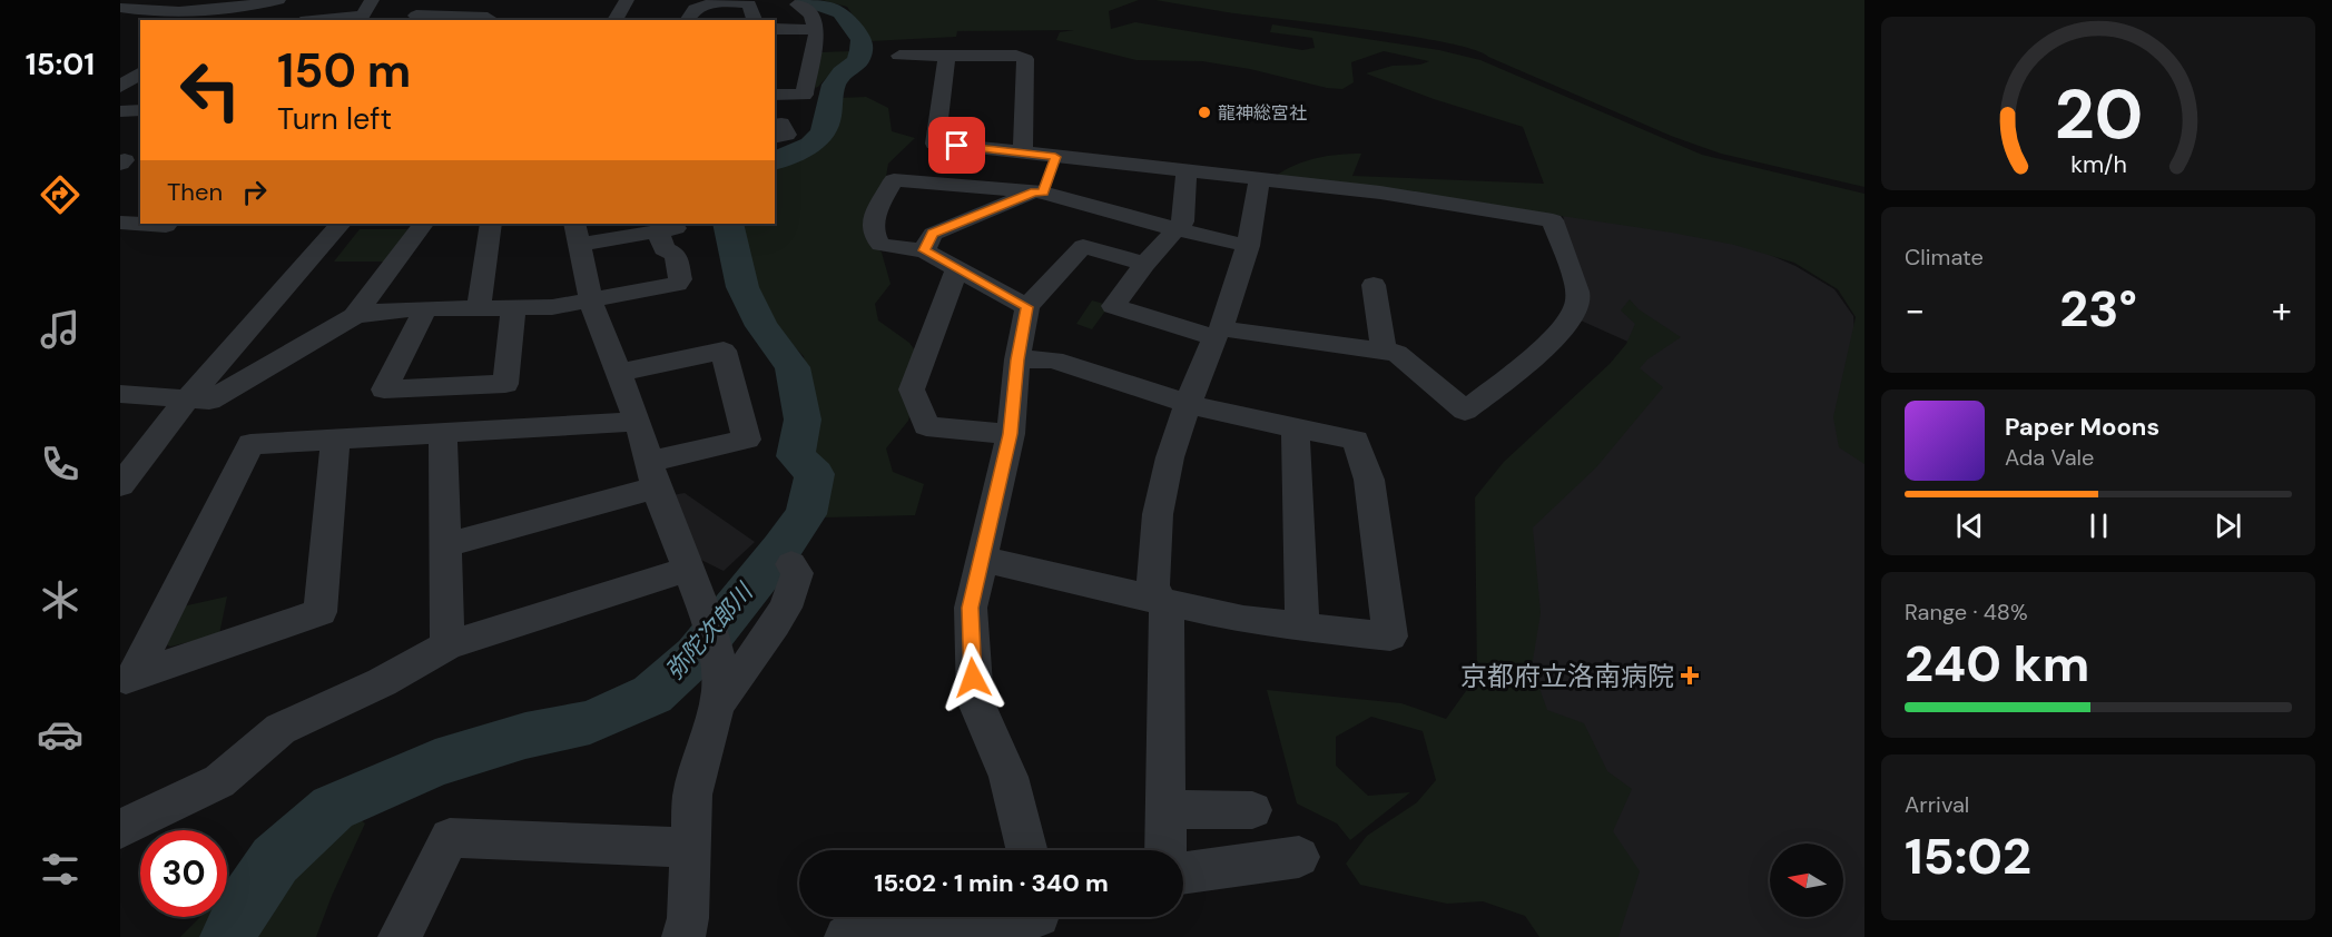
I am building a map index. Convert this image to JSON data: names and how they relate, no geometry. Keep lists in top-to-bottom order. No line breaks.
{"water":["弥陀次郎川"],"places":{"other":["龍神総宮社"],"health":["京都府立洛南病院"]},"north":"left","page":{"tabs":"15:01","turn":["150 m","Turn left"],"then":"Then","tile":["Climate",["Range · 48%","240 km"],["Arrival","15:02"]],"heat":["−","23°","+"],"song":["Paper Moons","Ada Vale"],"limit":"30","trip":"15:02 · 1 min · 340 m","gauge":["20","km/h"]}}
